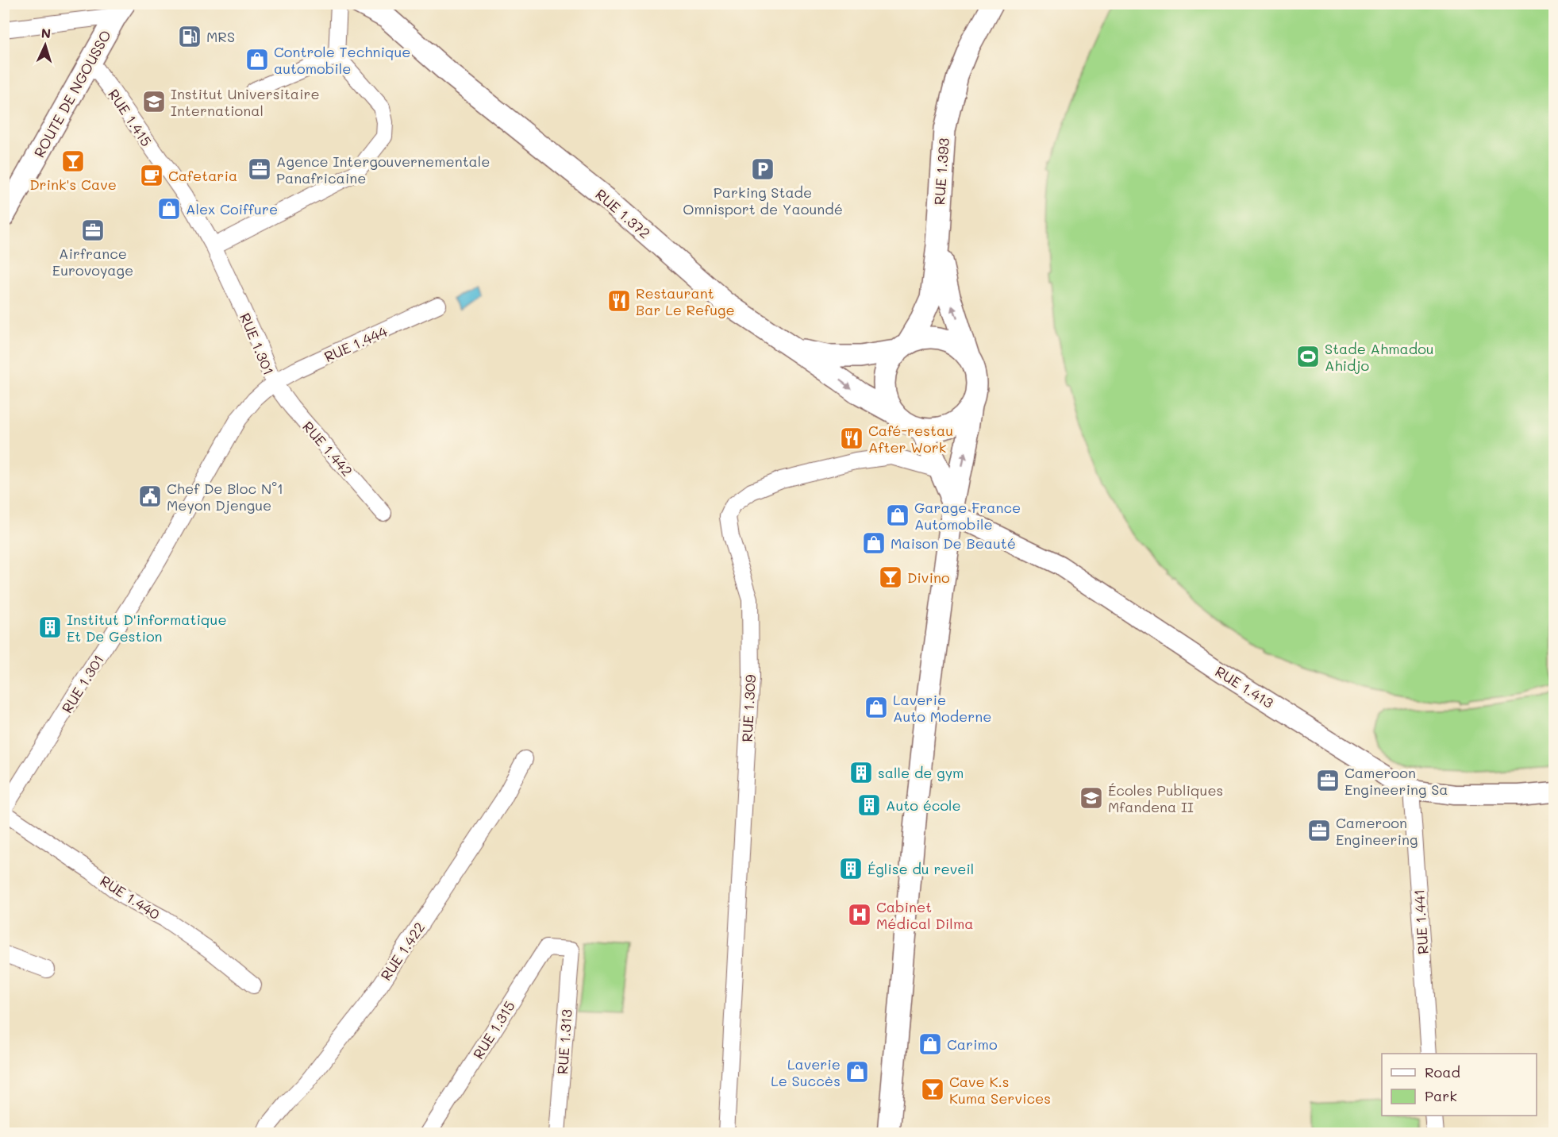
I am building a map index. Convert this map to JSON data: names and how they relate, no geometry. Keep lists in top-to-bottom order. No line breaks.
{"streets":{"main road":["ROUTE DE NGOUSSO","RUE 1.393","RUE 1.372"],"street":["RUE 1.415","RUE 1.301","RUE 1.444","RUE 1.442","RUE 1.413","RUE 1.309","RUE 1.440","RUE 1.441","RUE 1.422","RUE 1.315","RUE 1.313"]},"crossings":[["ROUTE DE NGOUSSO","RUE 1.415"],["RUE 1.415","RUE 1.301"],["RUE 1.393","RUE 1.372"],["RUE 1.301","RUE 1.444"],["RUE 1.301","RUE 1.442"],["RUE 1.301","RUE 1.440"],["RUE 1.444","RUE 1.442"],["RUE 1.413","RUE 1.441"],["RUE 1.315","RUE 1.313"]],"places":{"fuel station":["MRS"],"shop":["Controle Technique automobile","Alex Coiffure","Garage France Automobile","Maison De Beauté","Laverie Auto Moderne","Carimo","Laverie Le Succès"],"school or university":["Institut Universitaire International","Écoles Publiques Mfandena II"],"bar":["Drink's Cave","Divino","Cave K.s Kuma Services"],"office":["Agence Intergouvernementale Panafricaine","Airfrance Eurovoyage","Cameroon Engineering Sa","Cameroon Engineering"],"parking":["Parking Stade Omnisport de Yaoundé"],"cafe":["Cafetaria"],"restaurant":["Restaurant Bar Le Refuge","Café-restau After Work"],"sports":["Stade Ahmadou Ahidjo"],"public building":["Chef De Bloc N°1 Meyon Djengue"],"building":["Institut D'informatique Et De Gestion","salle de gym","Auto école","Église du reveil"],"hospital":["Cabinet Médical Dilma"]},"legend":["Road","Park"],"north":"top"}
